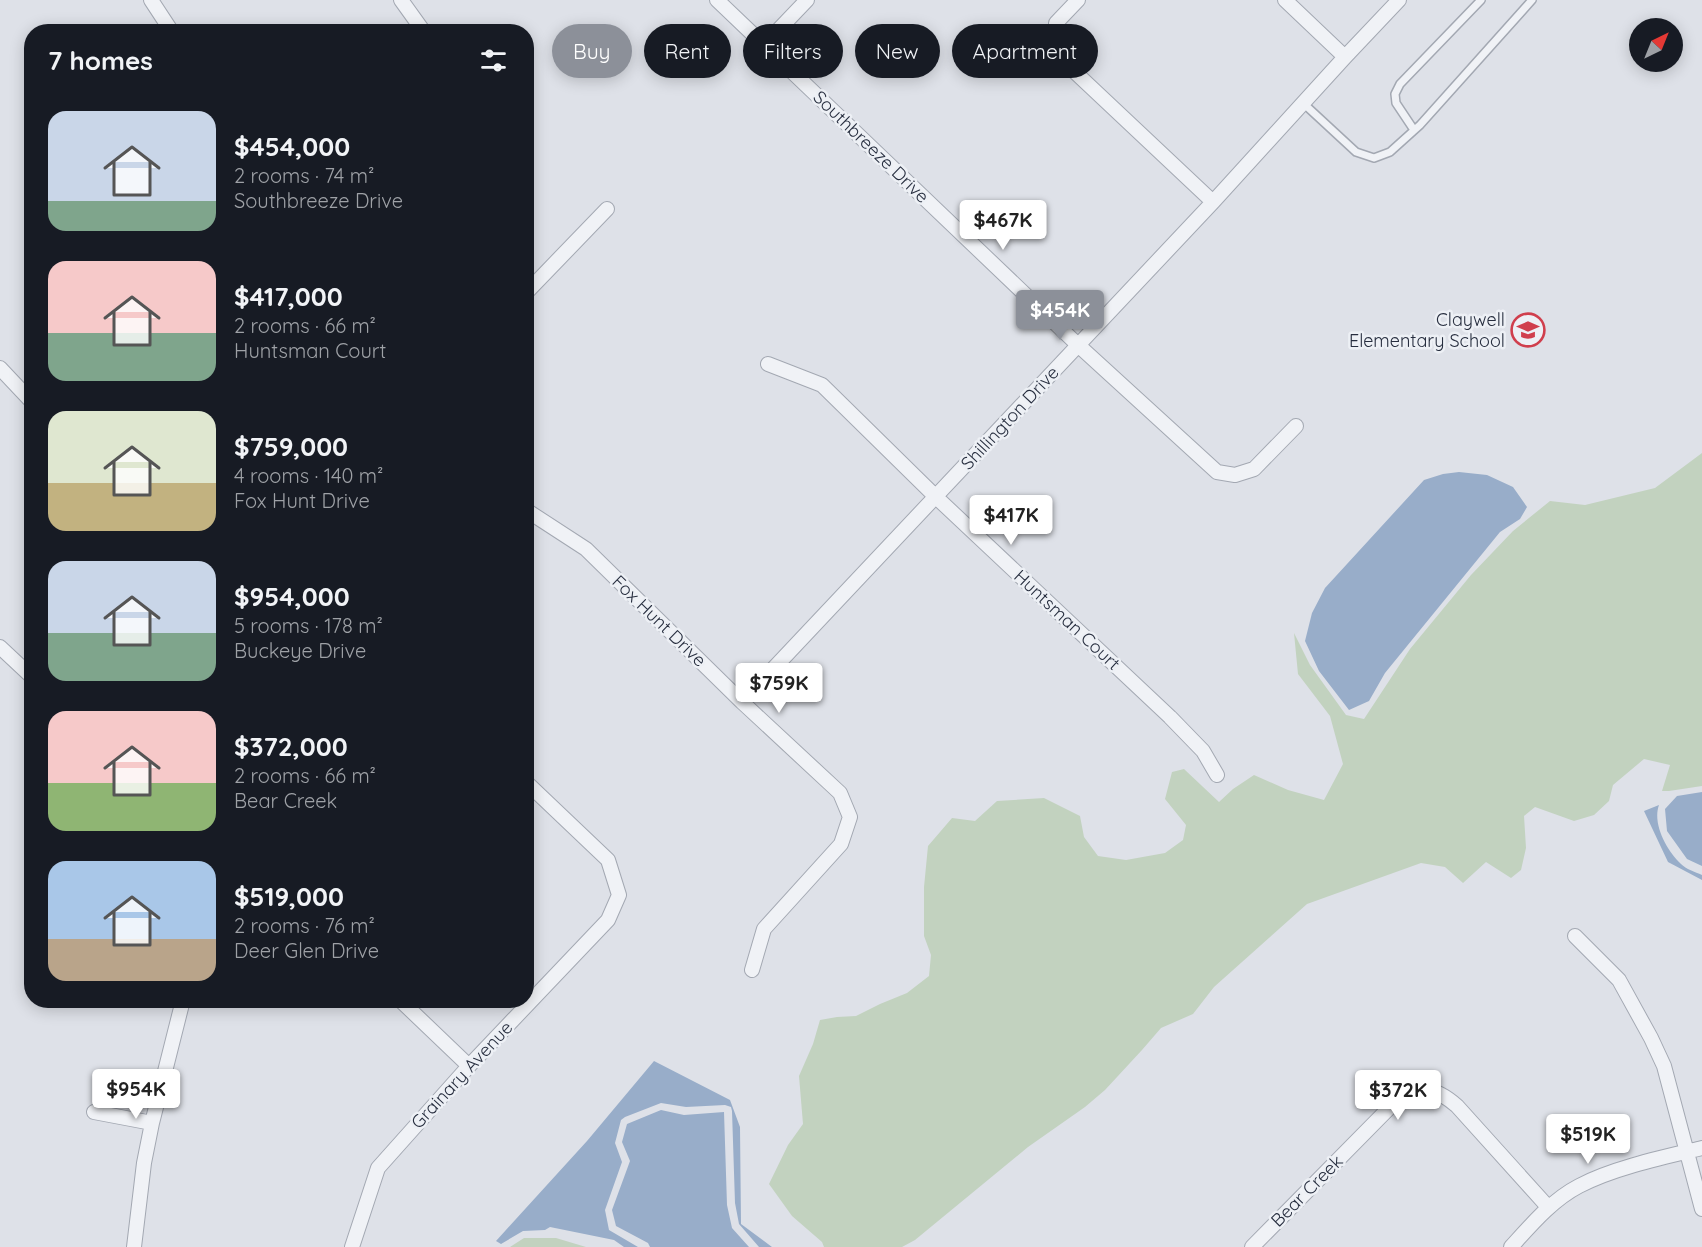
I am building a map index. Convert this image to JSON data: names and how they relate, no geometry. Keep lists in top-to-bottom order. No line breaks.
{"streets":{"street":["Southbreeze Drive","Shillington Drive","Huntsman Court","Fox Hunt Drive","Grainary Avenue","Bear Creek"]},"crossings":[["Southbreeze Drive","Shillington Drive"],["Shillington Drive","Huntsman Court"],["Shillington Drive","Fox Hunt Drive"]],"places":{"school or university":["Claywell Elementary School"]},"north":"top right","page":{"chip":["Buy","Rent","Filters","New","Apartment"],"heading":"7 homes","list":[{"name":"$454,000","note":"2 rooms · 74 m² · Southbreeze Drive"},{"name":"$417,000","note":"2 rooms · 66 m² · Huntsman Court"},{"name":"$759,000","note":"4 rooms · 140 m² · Fox Hunt Drive"},{"name":"$954,000","note":"5 rooms · 178 m² · Buckeye Drive"},{"name":"$372,000","note":"2 rooms · 66 m² · Bear Creek"},{"name":"$519,000","note":"2 rooms · 76 m² · Deer Glen Drive"}],"price":["$467K","$454K","$417K","$759K","$954K","$372K","$519K"]}}
